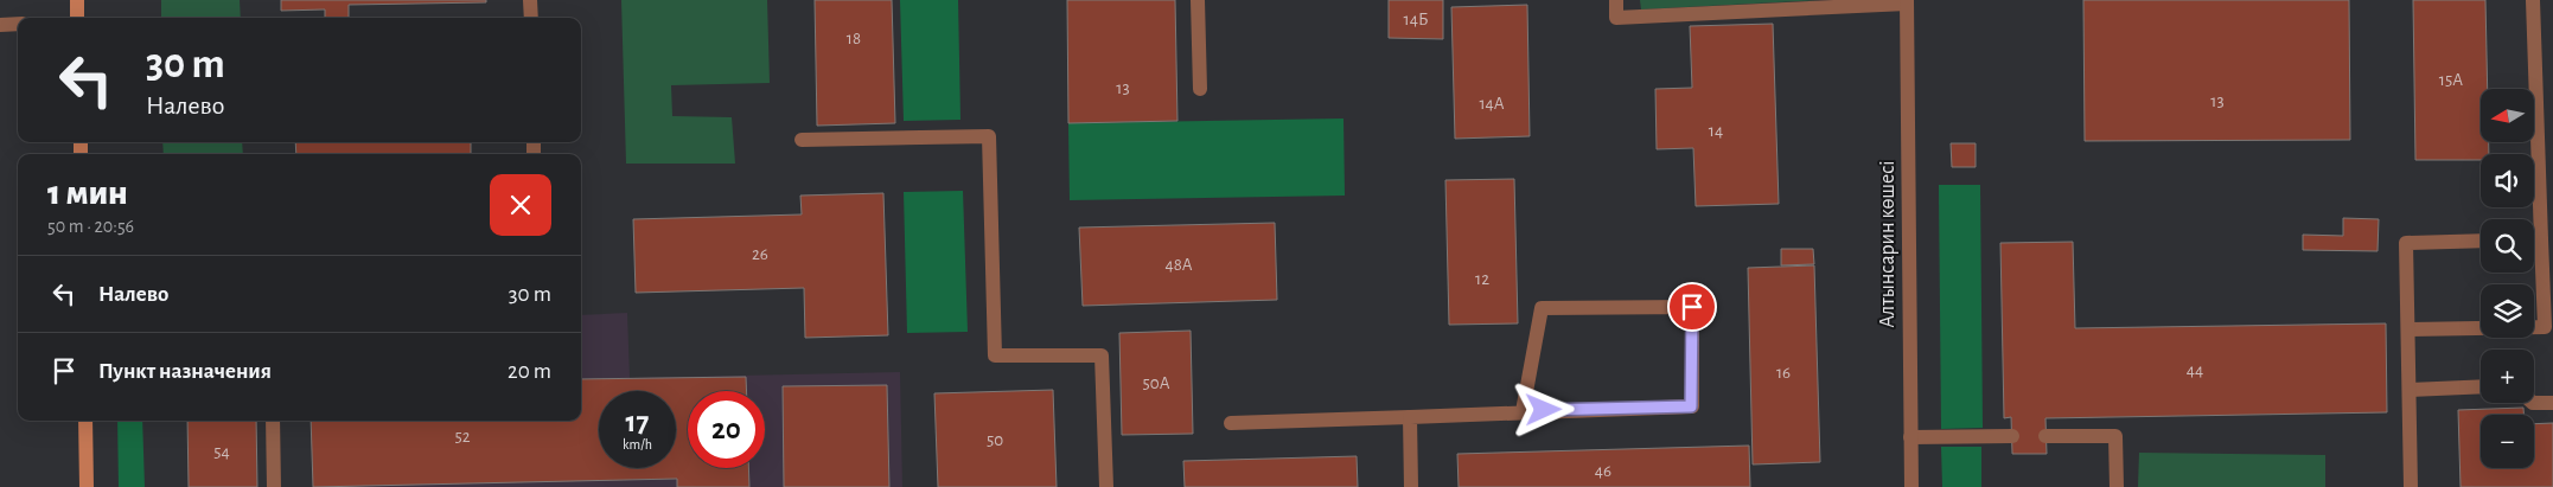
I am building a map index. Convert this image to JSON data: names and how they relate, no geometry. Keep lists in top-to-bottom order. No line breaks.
{"streets":{"street":["Алтынсарин көшесі"]},"house_numbers":["14Б","18","15А","13","13","14А","14","26","48А","12","44","16","50А","52","50","54","46"],"north":"left","page":{"turn":["30 m","Налево"],"map_buttons":["+","−"],"heading":["1 мин","50 m · 20:56"],"list":[{"name":"Налево","value":"30 m"},{"name":"Пункт назначения","value":"20 m"}],"speed":"17 km/h","limit":"20"}}
